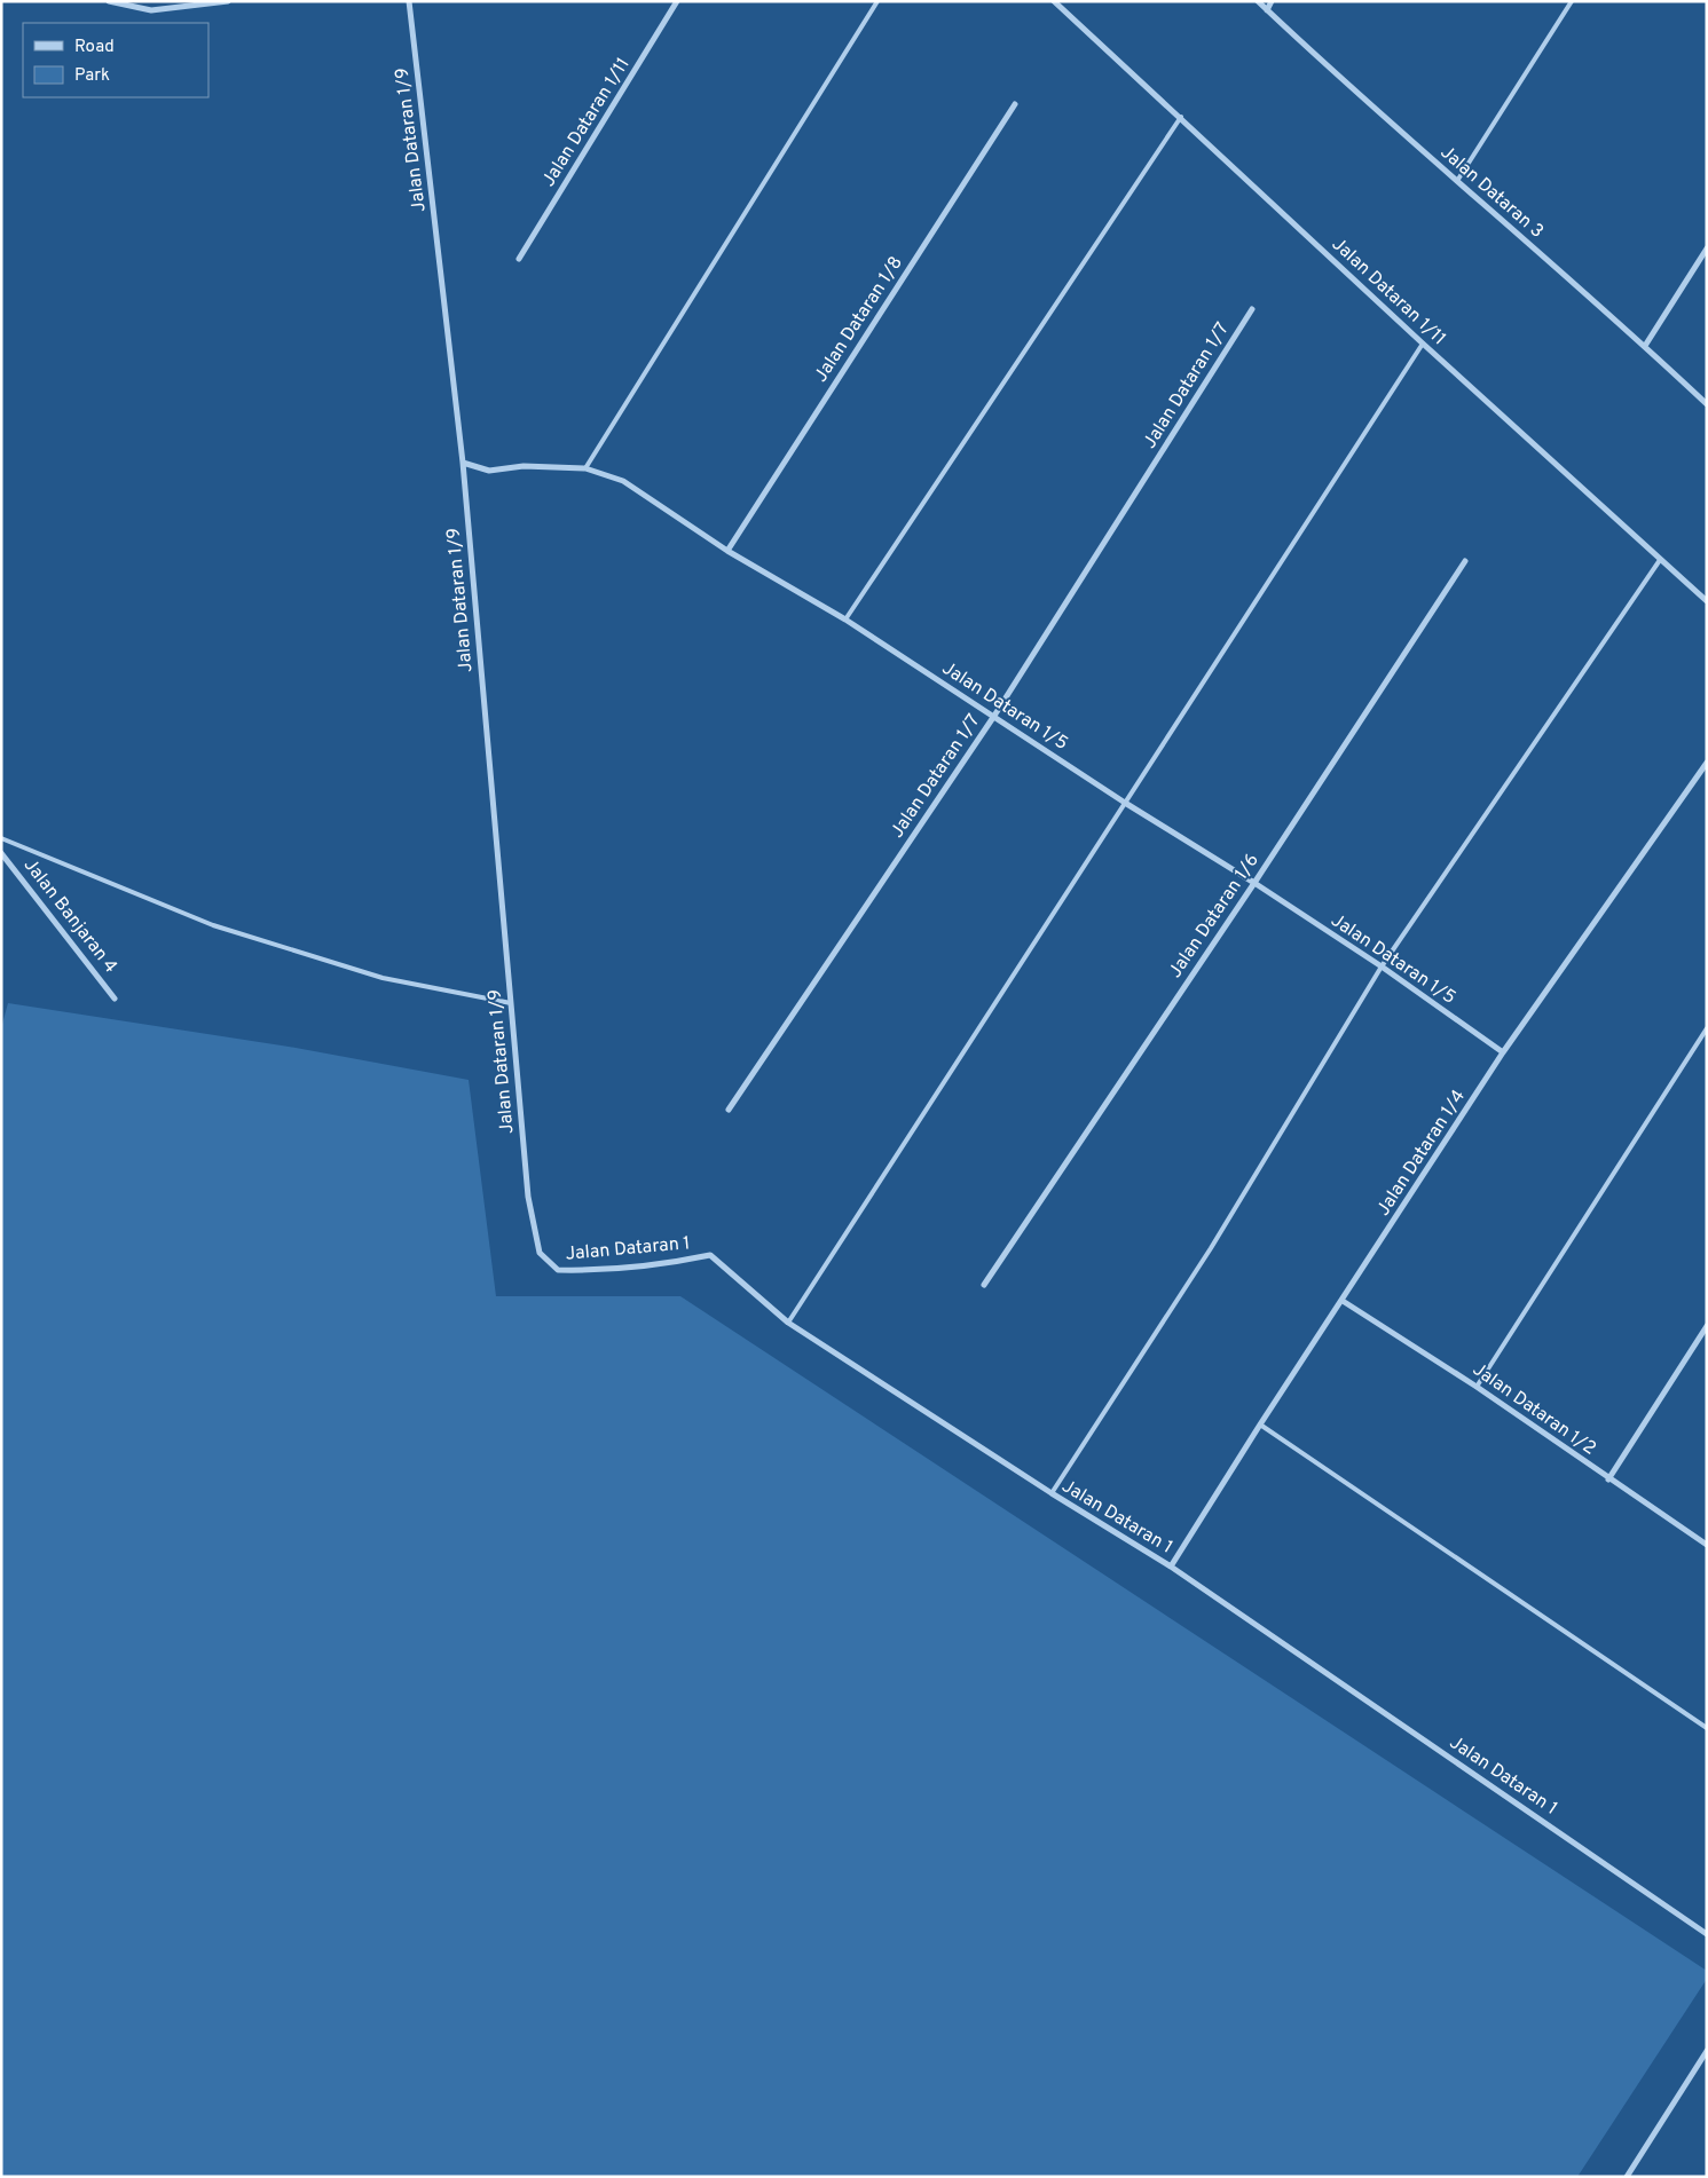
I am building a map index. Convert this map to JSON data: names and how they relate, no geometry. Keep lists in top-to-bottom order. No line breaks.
{"streets":{"street":["Jalan Dataran 1/11","Jalan Dataran 1/9","Jalan Dataran 3","Jalan Dataran 1/8","Jalan Dataran 1/7","Jalan Dataran 1/5","Jalan Banjaran 4","Jalan Dataran 1/6","Jalan Dataran 1/4","Jalan Dataran 1","Jalan Dataran 1/2"]},"crossings":[["Jalan Dataran 1/9","Jalan Dataran 1/5"],["Jalan Dataran 1/9","Jalan Dataran 1"],["Jalan Dataran 1/8","Jalan Dataran 1/5"],["Jalan Dataran 1/7","Jalan Dataran 1/5"],["Jalan Dataran 1/5","Jalan Dataran 1/6"],["Jalan Dataran 1/5","Jalan Dataran 1/4"],["Jalan Dataran 1/4","Jalan Dataran 1"],["Jalan Dataran 1/4","Jalan Dataran 1/2"]],"legend":["Road","Park"]}
